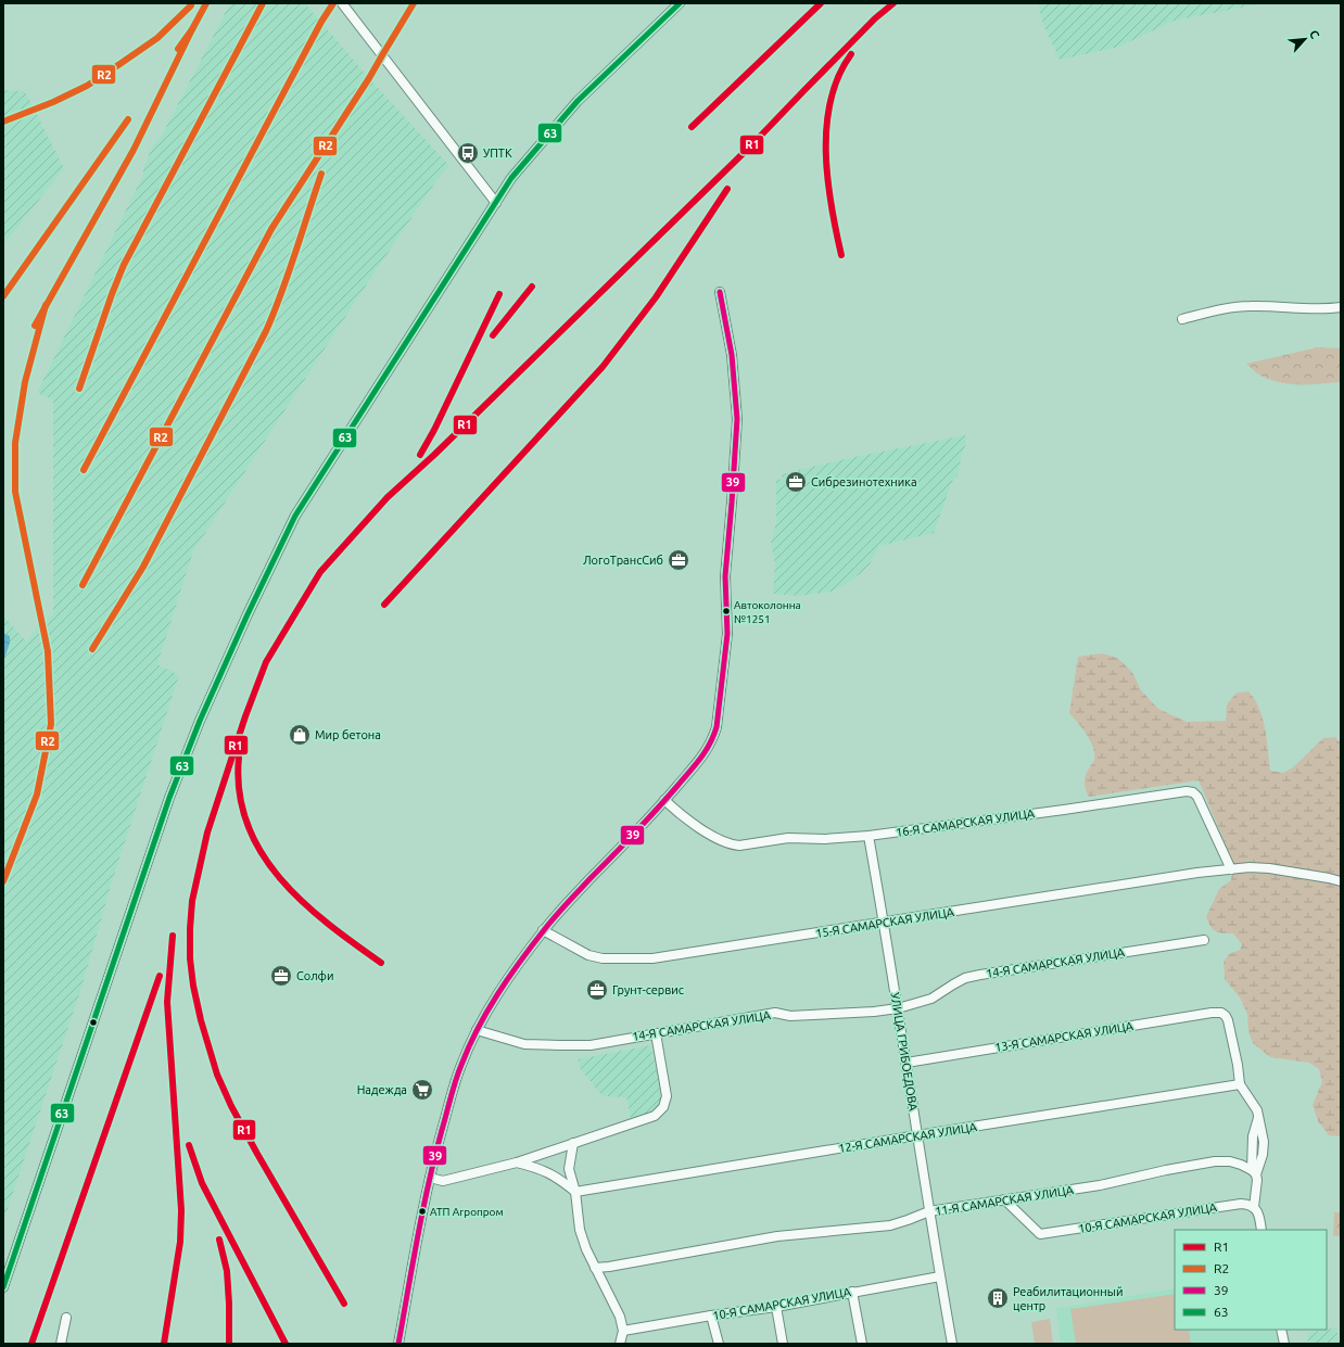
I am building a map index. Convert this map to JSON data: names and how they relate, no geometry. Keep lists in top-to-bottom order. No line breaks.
{"streets":{"street":["16-Я САМАРСКАЯ УЛИЦА","15-Я САМАРСКАЯ УЛИЦА","14-Я САМАРСКАЯ УЛИЦА","13-Я САМАРСКАЯ УЛИЦА","УЛИЦА ГРИБОЕДОВА","12-Я САМАРСКАЯ УЛИЦА","11-Я САМАРСКАЯ УЛИЦА","10-Я САМАРСКАЯ УЛИЦА"]},"crossings":[["16-Я САМАРСКАЯ УЛИЦА","15-Я САМАРСКАЯ УЛИЦА"],["16-Я САМАРСКАЯ УЛИЦА","УЛИЦА ГРИБОЕДОВА"],["15-Я САМАРСКАЯ УЛИЦА","УЛИЦА ГРИБОЕДОВА"],["14-Я САМАРСКАЯ УЛИЦА","УЛИЦА ГРИБОЕДОВА"],["13-Я САМАРСКАЯ УЛИЦА","УЛИЦА ГРИБОЕДОВА"],["13-Я САМАРСКАЯ УЛИЦА","12-Я САМАРСКАЯ УЛИЦА"],["УЛИЦА ГРИБОЕДОВА","12-Я САМАРСКАЯ УЛИЦА"],["УЛИЦА ГРИБОЕДОВА","11-Я САМАРСКАЯ УЛИЦА"],["УЛИЦА ГРИБОЕДОВА","10-Я САМАРСКАЯ УЛИЦА"],["11-Я САМАРСКАЯ УЛИЦА","10-Я САМАРСКАЯ УЛИЦА"]],"places":{"bus stop":["УПТК"],"office":["Сибрезинотехника","ЛогоТрансСиб","Солфи","Грунт-сервис"],"other":["Автоколонна №1251","АТП Агропром"],"shop":["Мир бетона"],"supermarket":["Надежда"],"building":["Реабилитационный центр"]},"lines":["transit line R1","transit line R2","transit line 63","transit line 39"],"legend":["R1","R2","39","63"],"north":"top right"}
